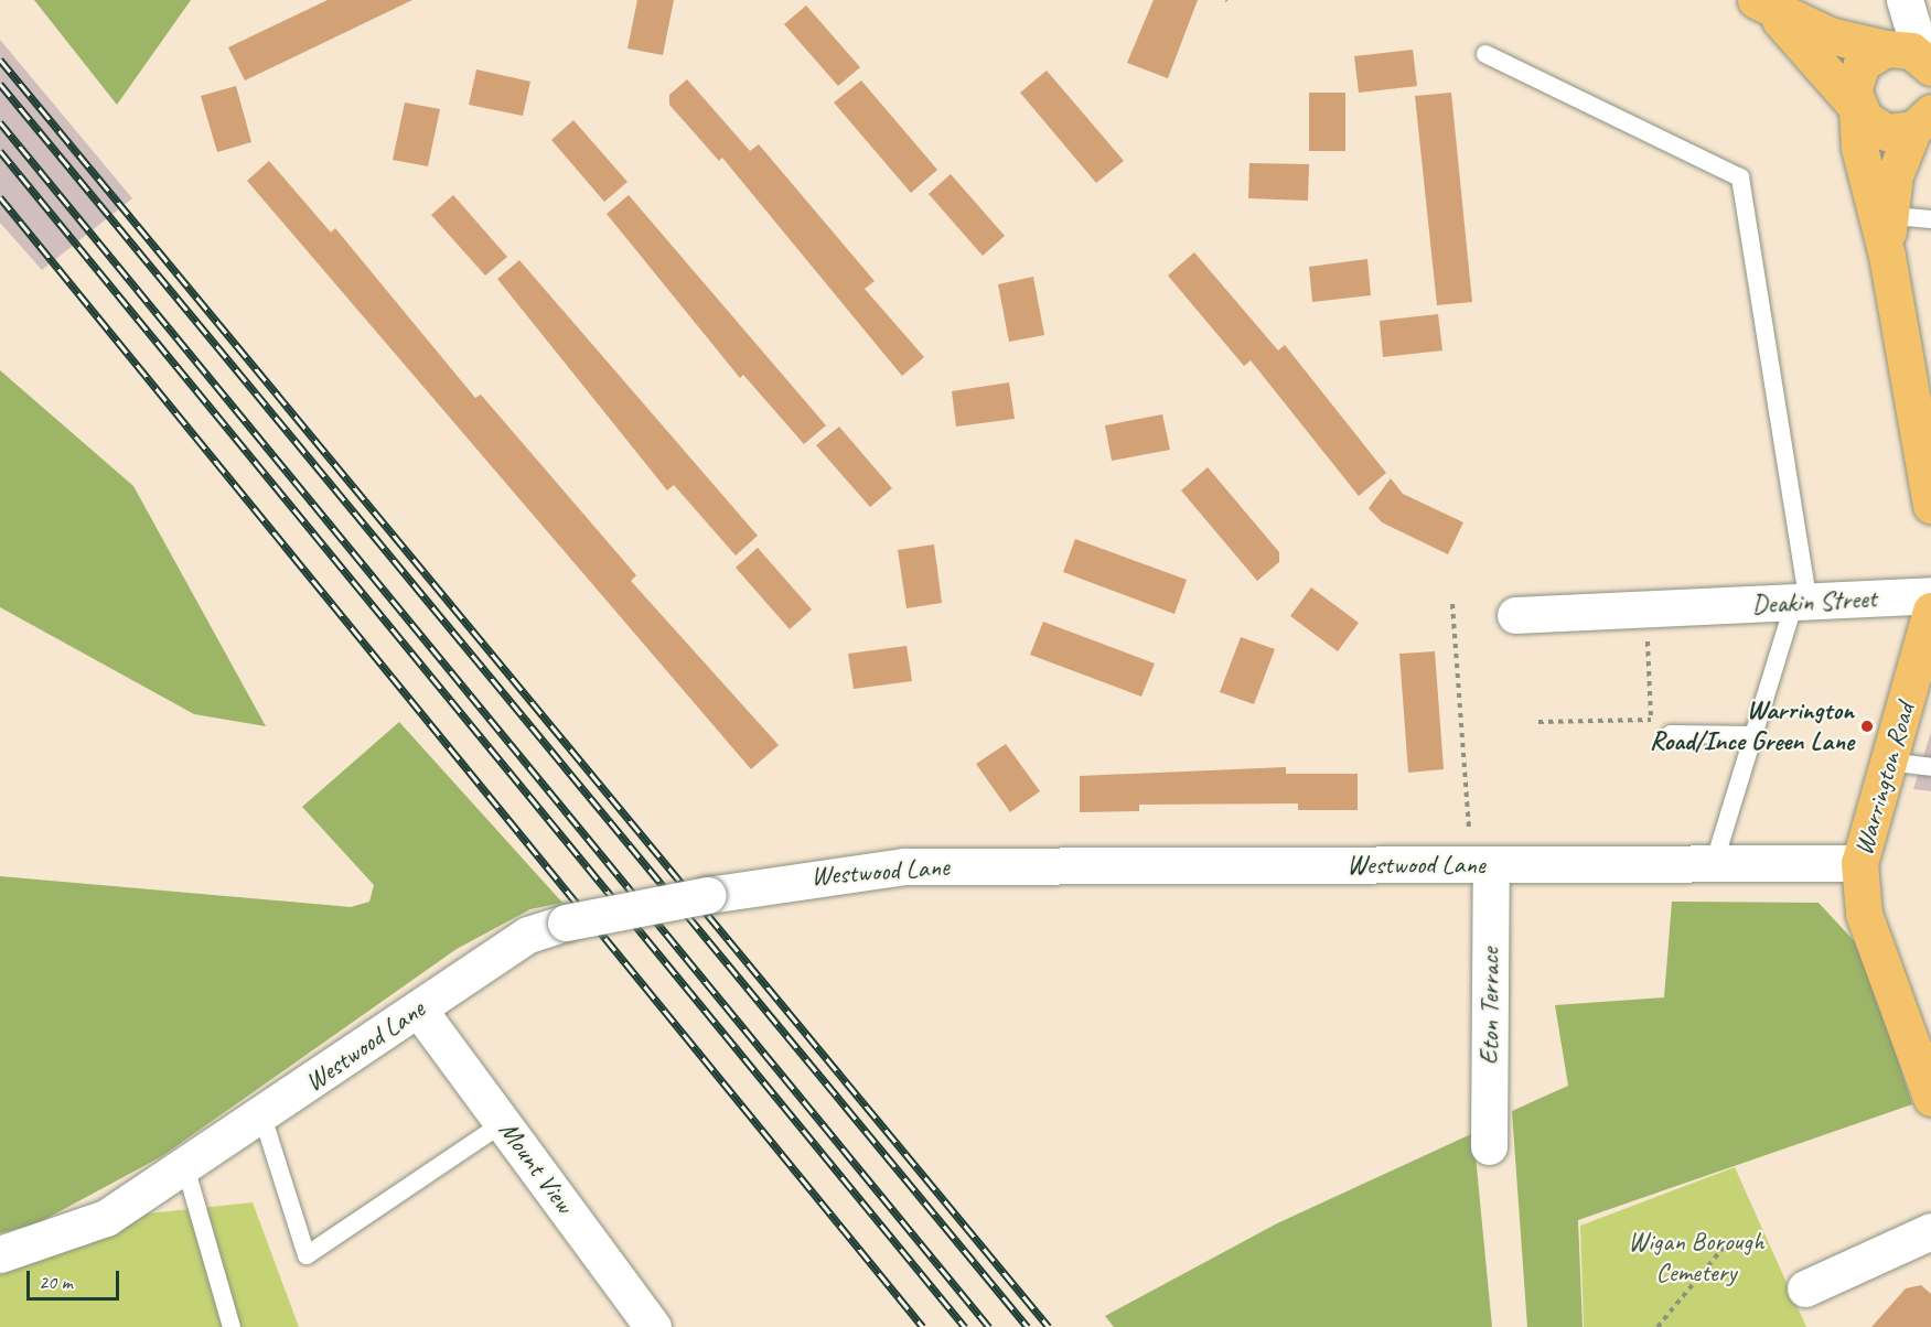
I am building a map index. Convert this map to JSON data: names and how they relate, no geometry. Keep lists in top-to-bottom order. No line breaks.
{"streets":{"main road":["Warrington Road"],"street":["Deakin Street","Westwood Lane","Eton Terrace","Mount View"]},"crossings":[["Warrington Road","Westwood Lane"],["Westwood Lane","Eton Terrace"],["Westwood Lane","Mount View"]],"parks":["Wigan Borough Cemetery"],"places":["Warrington Road/Ince Green Lane"],"scale_bar":"20 m"}
